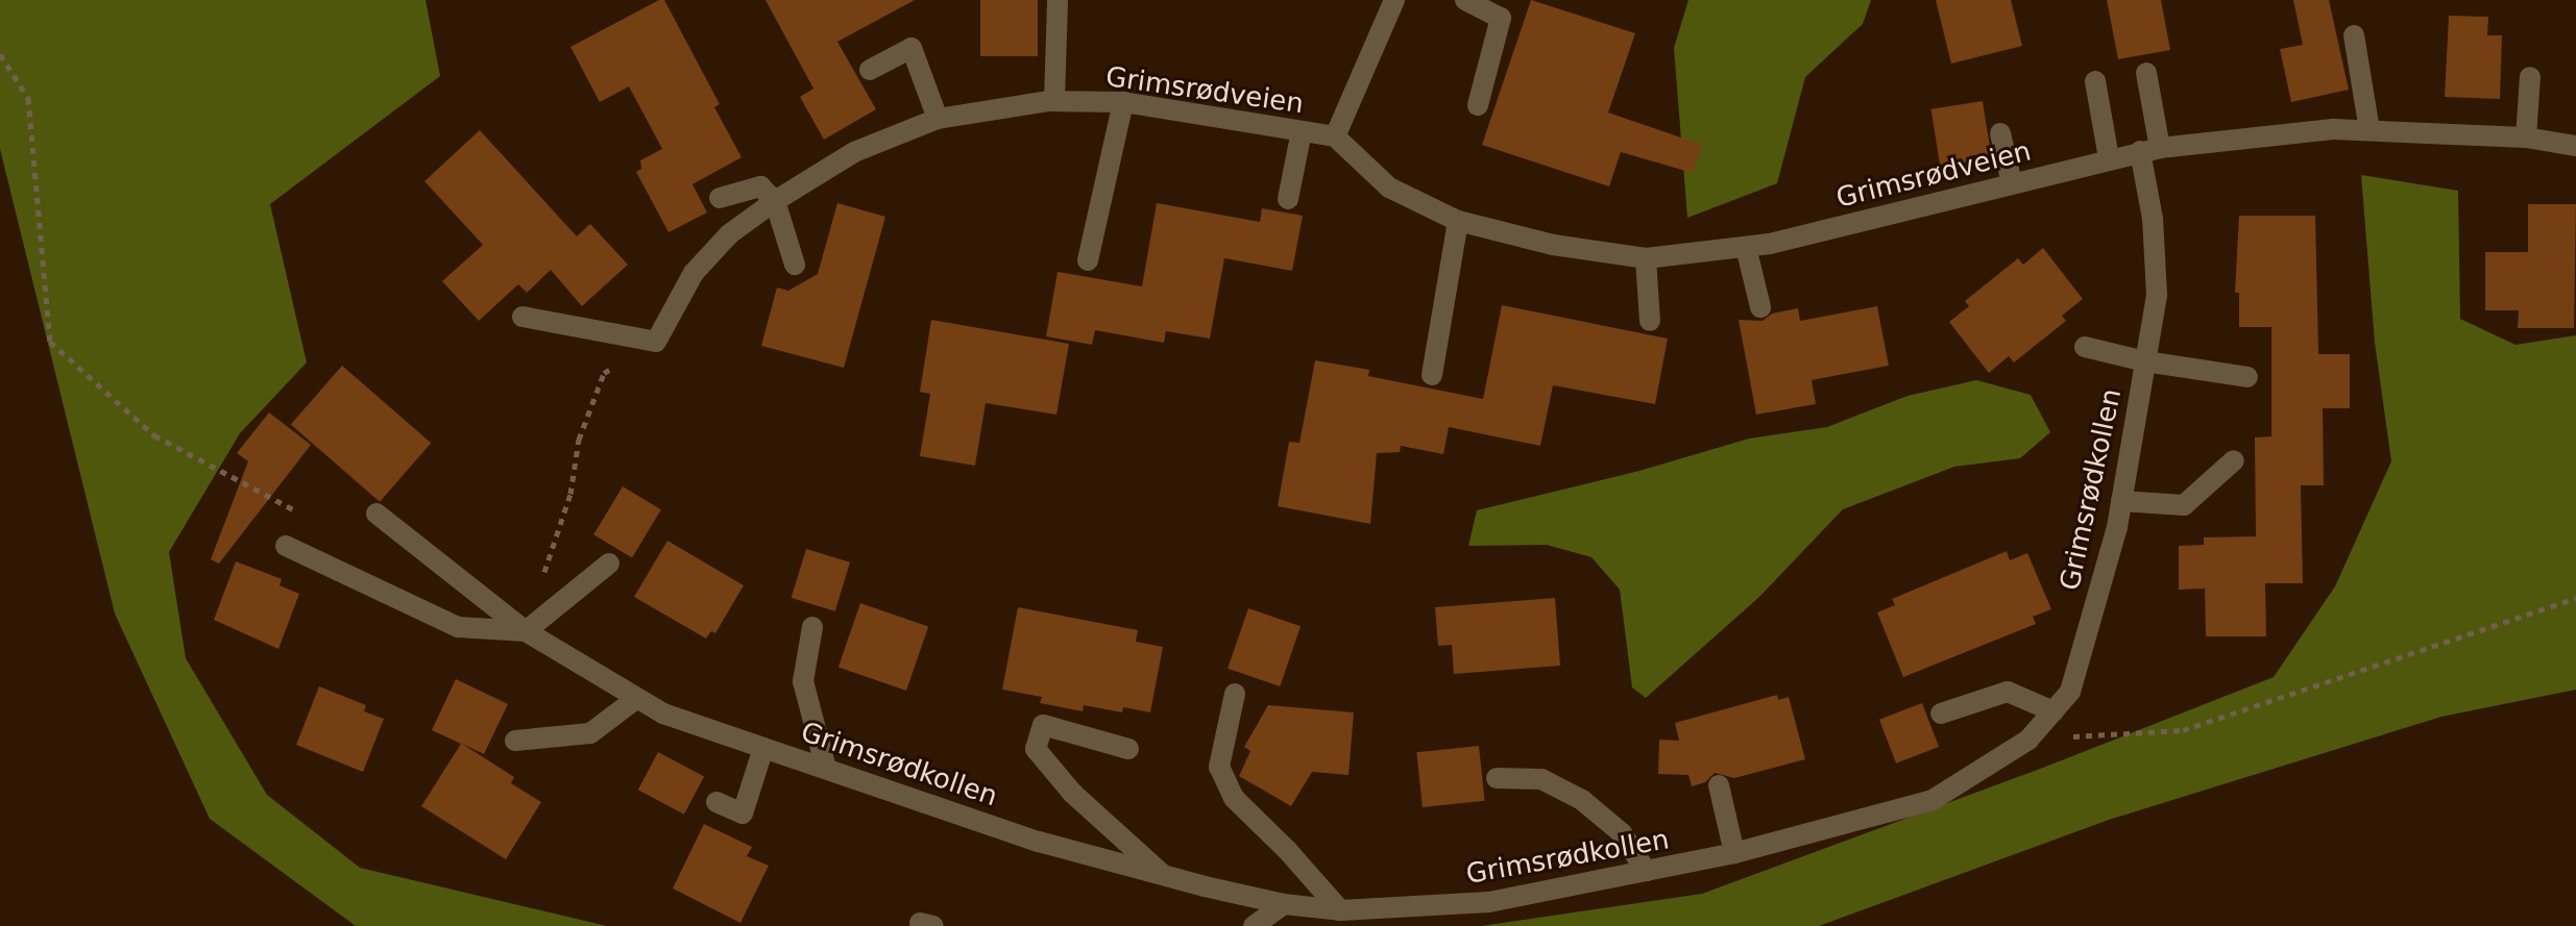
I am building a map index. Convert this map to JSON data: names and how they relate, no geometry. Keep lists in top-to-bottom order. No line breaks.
{"streets":{"street":["Grimsrødveien","Grimsrødkollen"]},"crossings":[["Grimsrødveien","Grimsrødkollen"]]}
